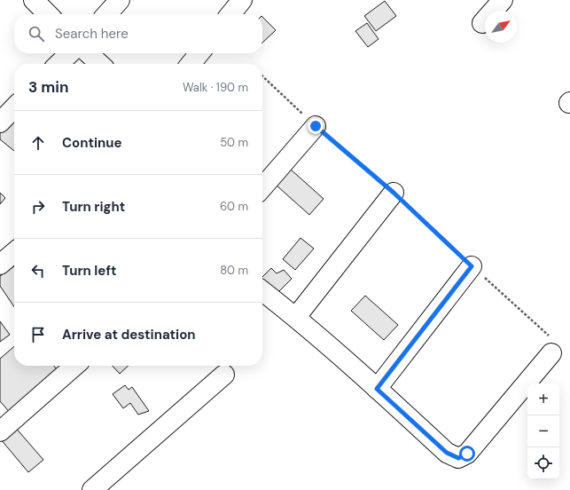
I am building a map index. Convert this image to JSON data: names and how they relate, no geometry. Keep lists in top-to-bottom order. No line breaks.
{"north":"top right","page":{"search":"Search here","heading":["3 min","Walk · 190 m"],"list":[["Continue","50 m"],["Turn right","60 m"],["Turn left","80 m"],"Arrive at destination"],"map_buttons":["+","−"]}}
